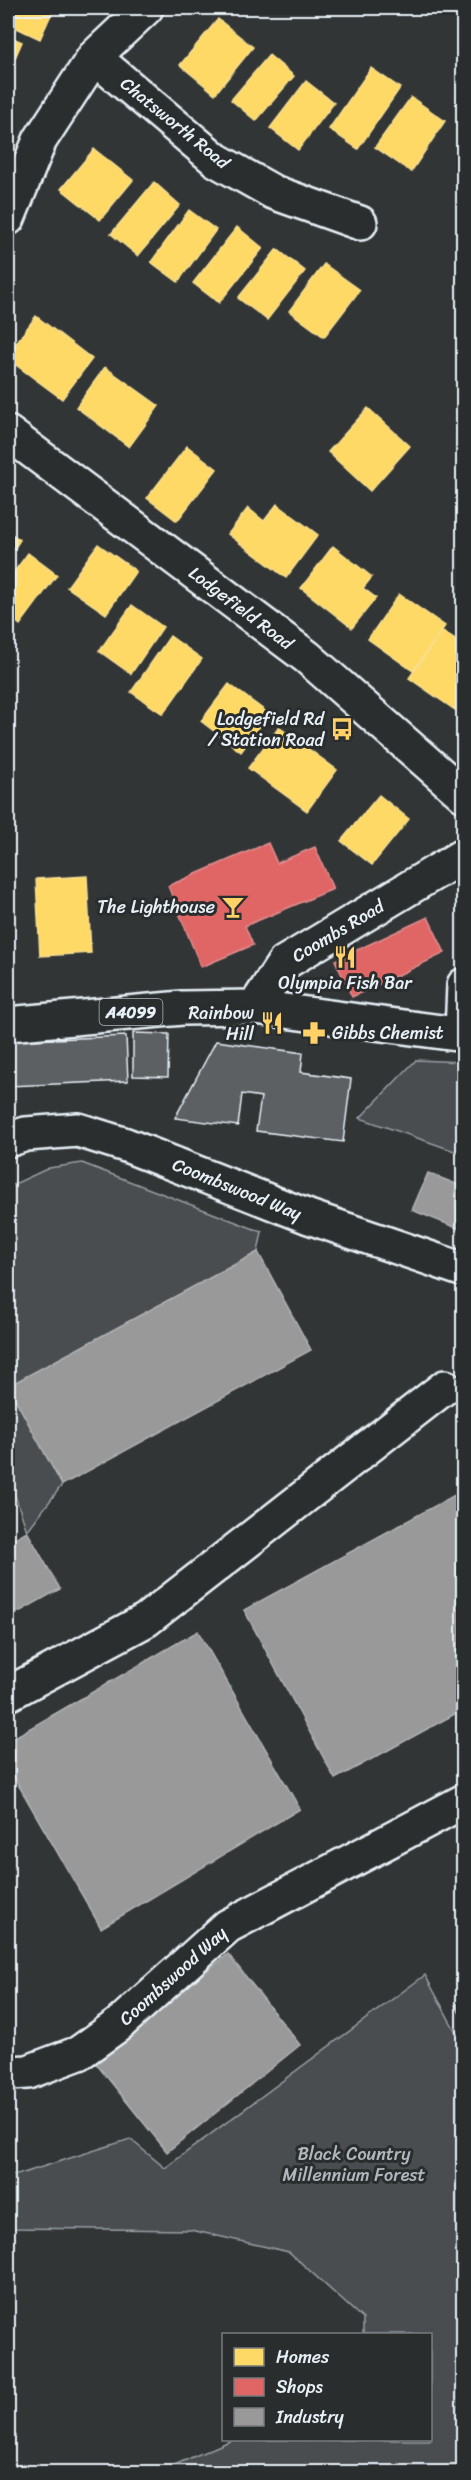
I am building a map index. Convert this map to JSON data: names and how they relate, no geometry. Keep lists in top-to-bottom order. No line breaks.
{"streets":{"street":["Chatsworth Road","Lodgefield Road","Coombs Road","A4099","Coombswood Way"]},"crossings":[["Coombs Road","A4099"]],"parks":["Black Country Millennium Forest"],"places":{"bus stop":["Lodgefield Rd / Station Road"],"bar":["The Lighthouse"],"restaurant":["Olympia Fish Bar","Rainbow Hill"],"pharmacy":["Gibbs Chemist"]},"legend":["Homes","Shops","Industry"]}
